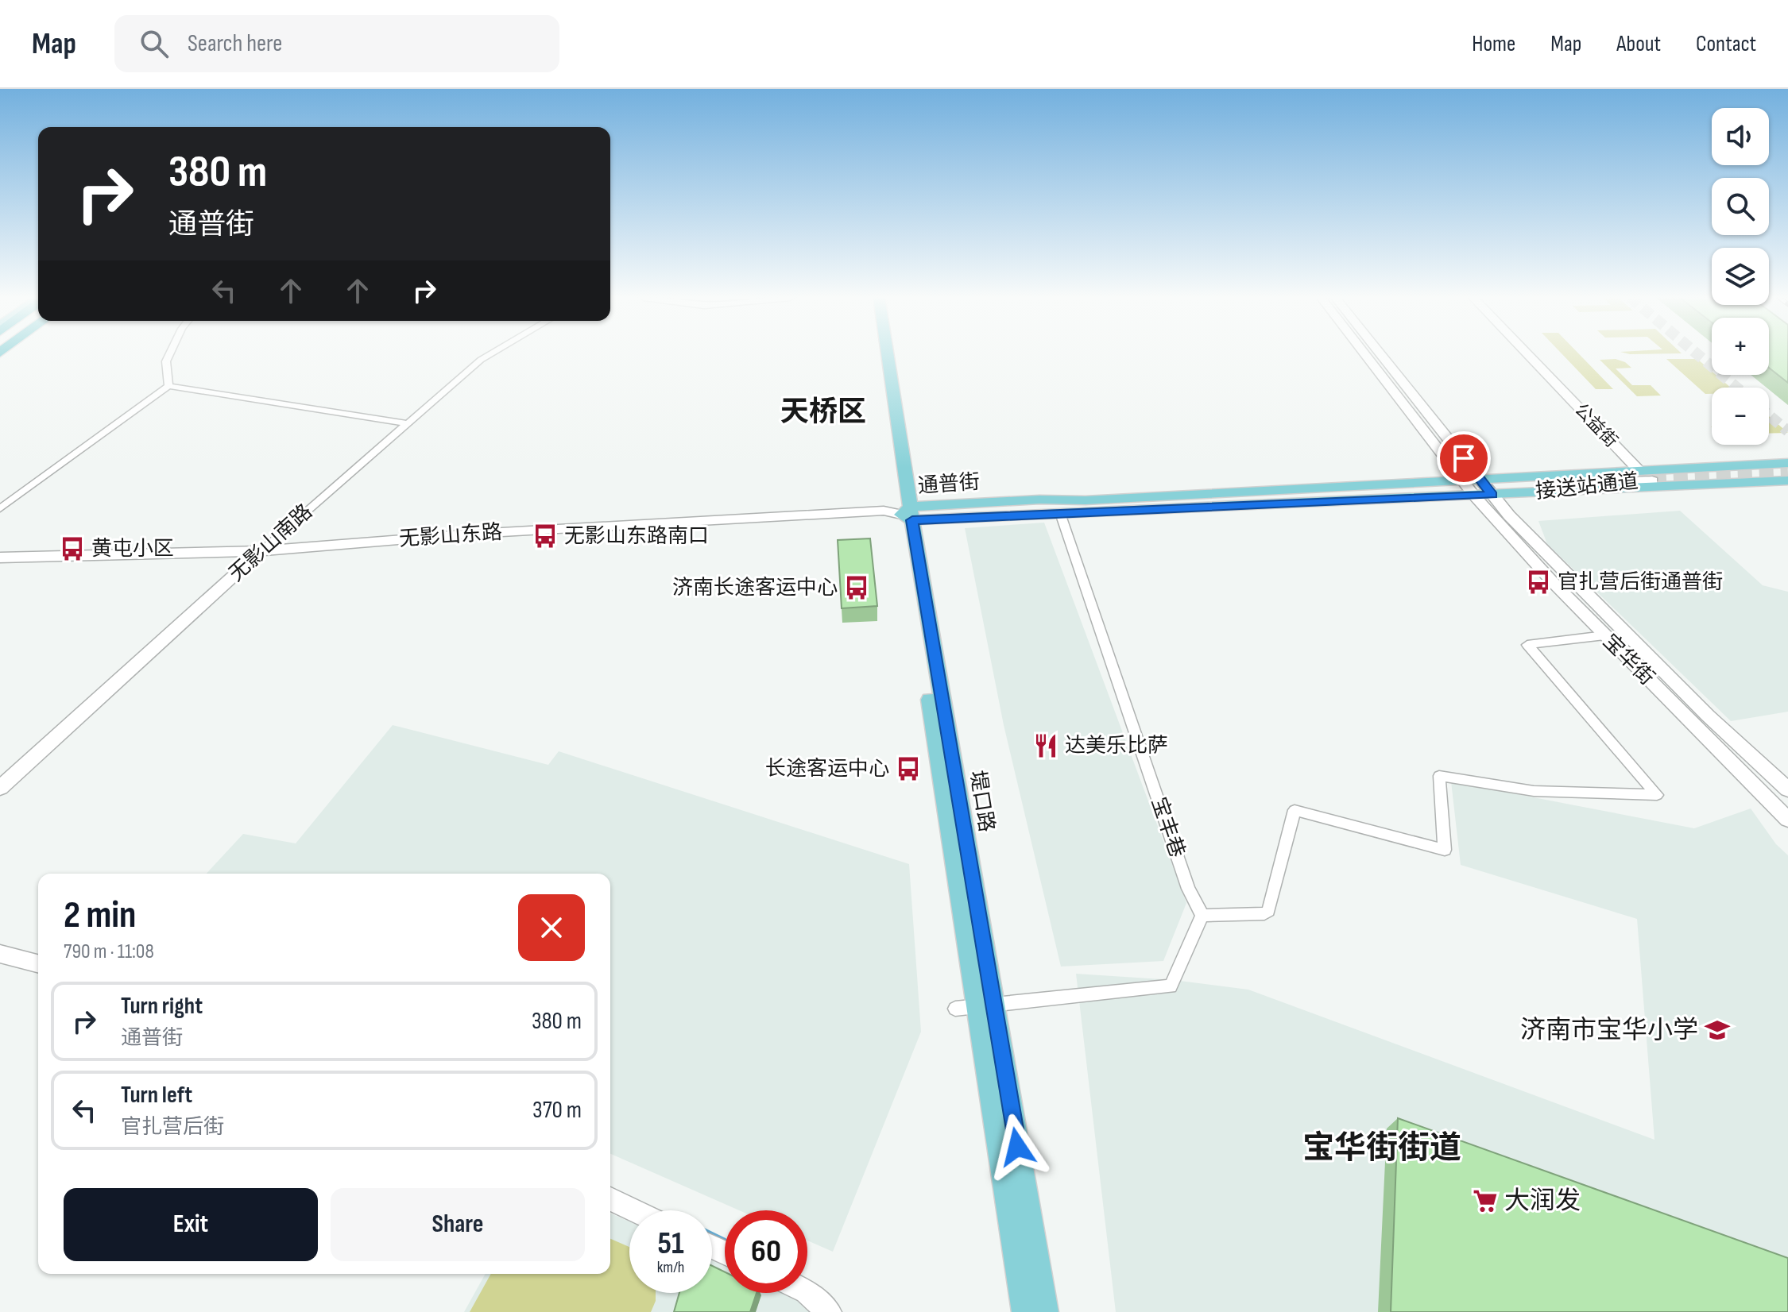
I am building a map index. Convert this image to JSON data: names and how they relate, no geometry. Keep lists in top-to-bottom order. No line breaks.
{"streets":{"main road":["公益街","通普街","接送站通道","无影山东路","无影山南路","宝华街","堤口路"],"street":["宝丰巷"]},"crossings":[["公益街","通普街"],["通普街","接送站通道"],["通普街","无影山东路"],["通普街","宝华街"],["通普街","堤口路"],["通普街","宝丰巷"],["无影山东路","无影山南路"],["无影山东路","堤口路"]],"districts":["天桥区","宝华街街道"],"places":{"bus stop":["无影山东路南口","黄屯小区","官扎营后街通普街","济南长途客运中心","长途客运中心"],"restaurant":["达美乐比萨"],"school or university":["济南市宝华小学"],"supermarket":["大润发"]},"page":{"header":"Map","search":"Search here","nav":["Home","Map","About","Contact"],"map_buttons":["+","−"],"turn":["380 m","通普街"],"heading":["2 min","790 m · 11:08"],"list":[{"name":"Turn right","note":"通普街","value":"380 m"},{"name":"Turn left","note":"官扎营后街","value":"370 m"}],"buttons":["Exit","Share"],"speed":"51 km/h","limit":"60"}}
